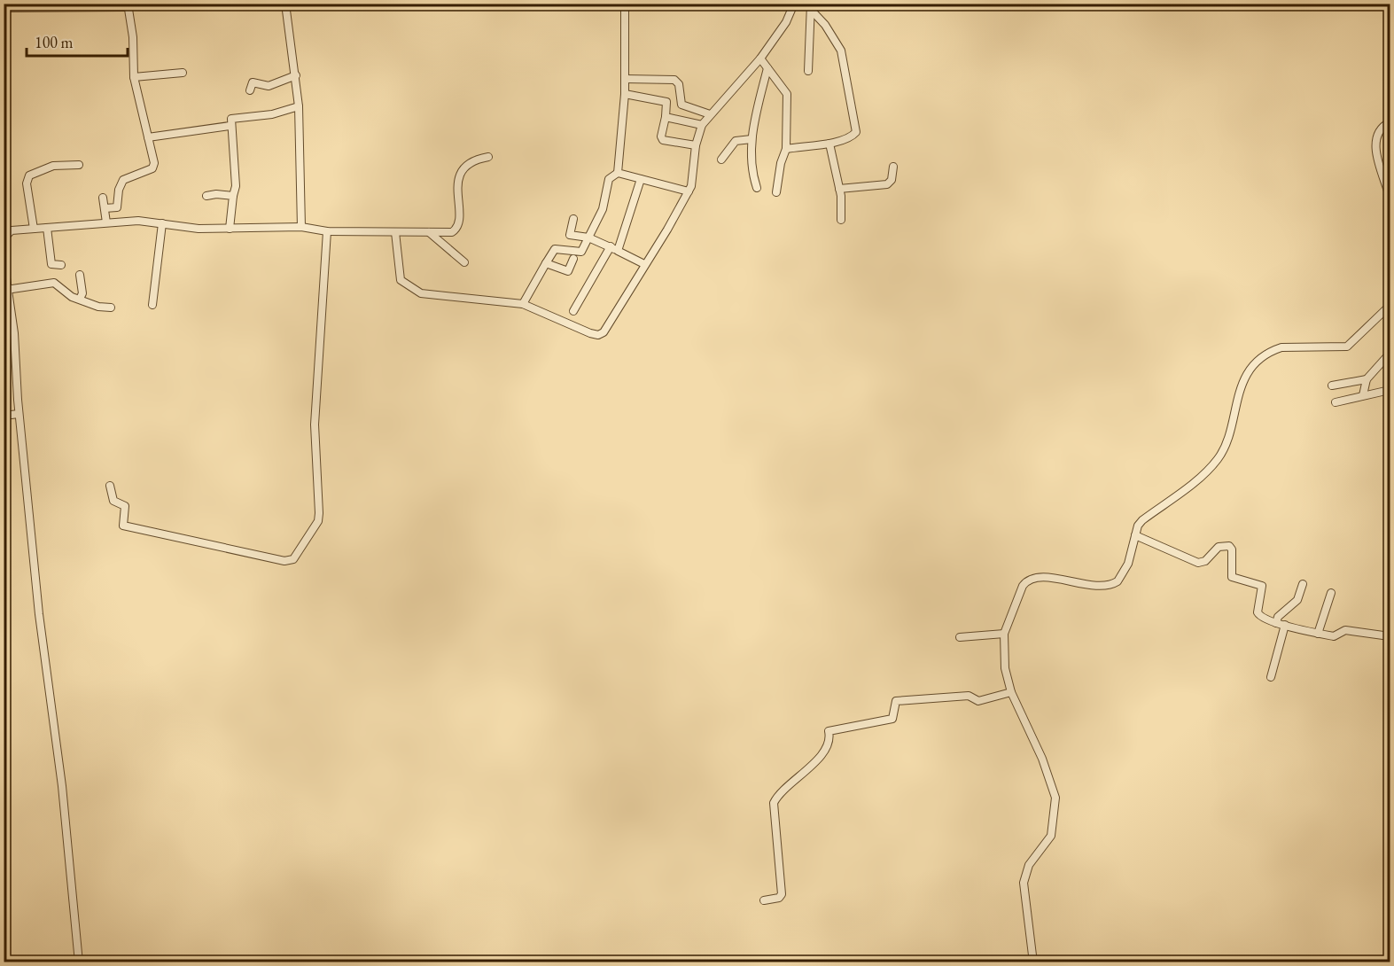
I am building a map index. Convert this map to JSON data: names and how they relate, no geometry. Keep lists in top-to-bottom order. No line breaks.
{"scale_bar":"100 m"}
